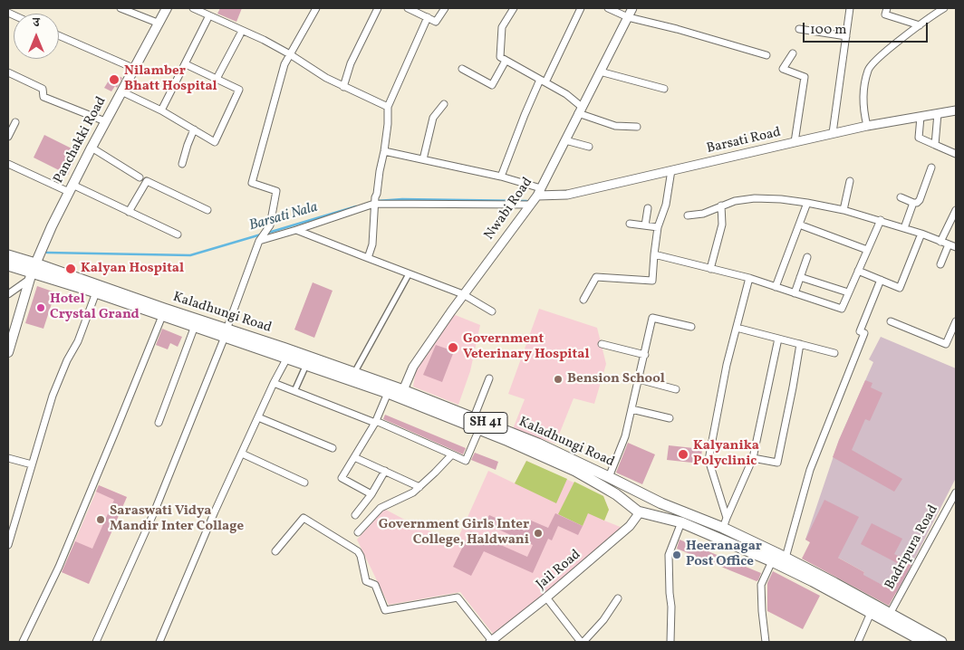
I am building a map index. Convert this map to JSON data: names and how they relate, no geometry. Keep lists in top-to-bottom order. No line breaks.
{"streets":{"main road":["Panchakki Road","Kaladhungi Road","SH 41"],"street":["Barsati Road","Nwabi Road","Badripura Road","Jail Road"]},"crossings":[["Panchakki Road","Kaladhungi Road"],["Barsati Road","Nwabi Road"],["Nwabi Road","Kaladhungi Road"],["Kaladhungi Road","Badripura Road"],["Kaladhungi Road","Jail Road"]],"water":["Barsati Nala"],"places":["Nilamber Bhatt Hospital","Kalyan Hospital","Hotel Crystal Grand","Government Veterinary Hospital","Bension School","Kalyanika Polyclinic","Saraswati Vidya Mandir Inter Collage","Government Girls Inter College, Haldwani","Heeranagar Post Office"],"scale_bar":"100 m","north":"top"}
